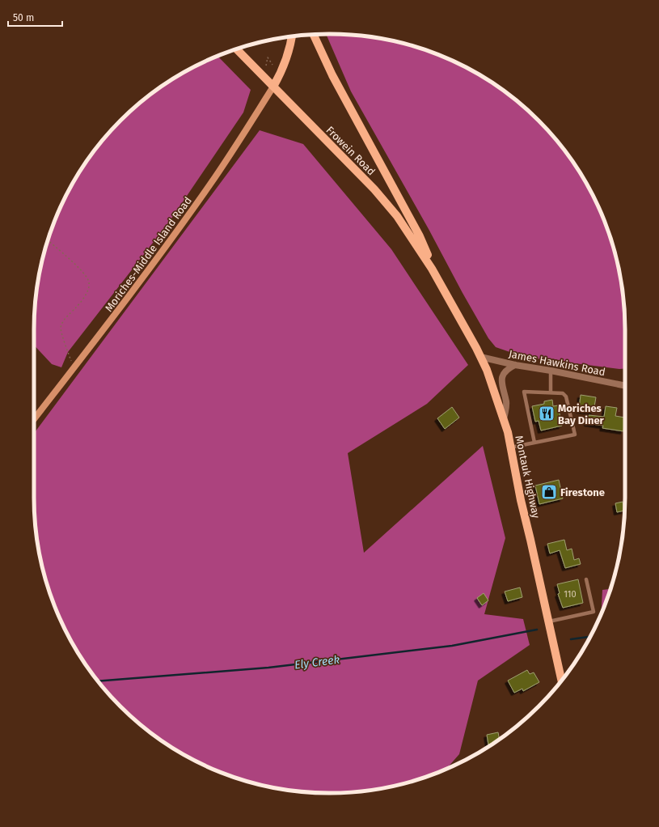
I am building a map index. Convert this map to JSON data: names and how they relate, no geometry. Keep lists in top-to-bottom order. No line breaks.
{"streets":{"main road":["Frowein Road","Moriches-Middle Island Road","Montauk Highway"],"street":["James Hawkins Road"]},"crossings":[["Frowein Road","Moriches-Middle Island Road"],["Frowein Road","Montauk Highway"],["James Hawkins Road","Montauk Highway"]],"water":["Ely Creek"],"places":{"restaurant":["Moriches Bay Diner"],"shop":["Firestone"]},"house_numbers":["110"],"scale_bar":"50 m"}
